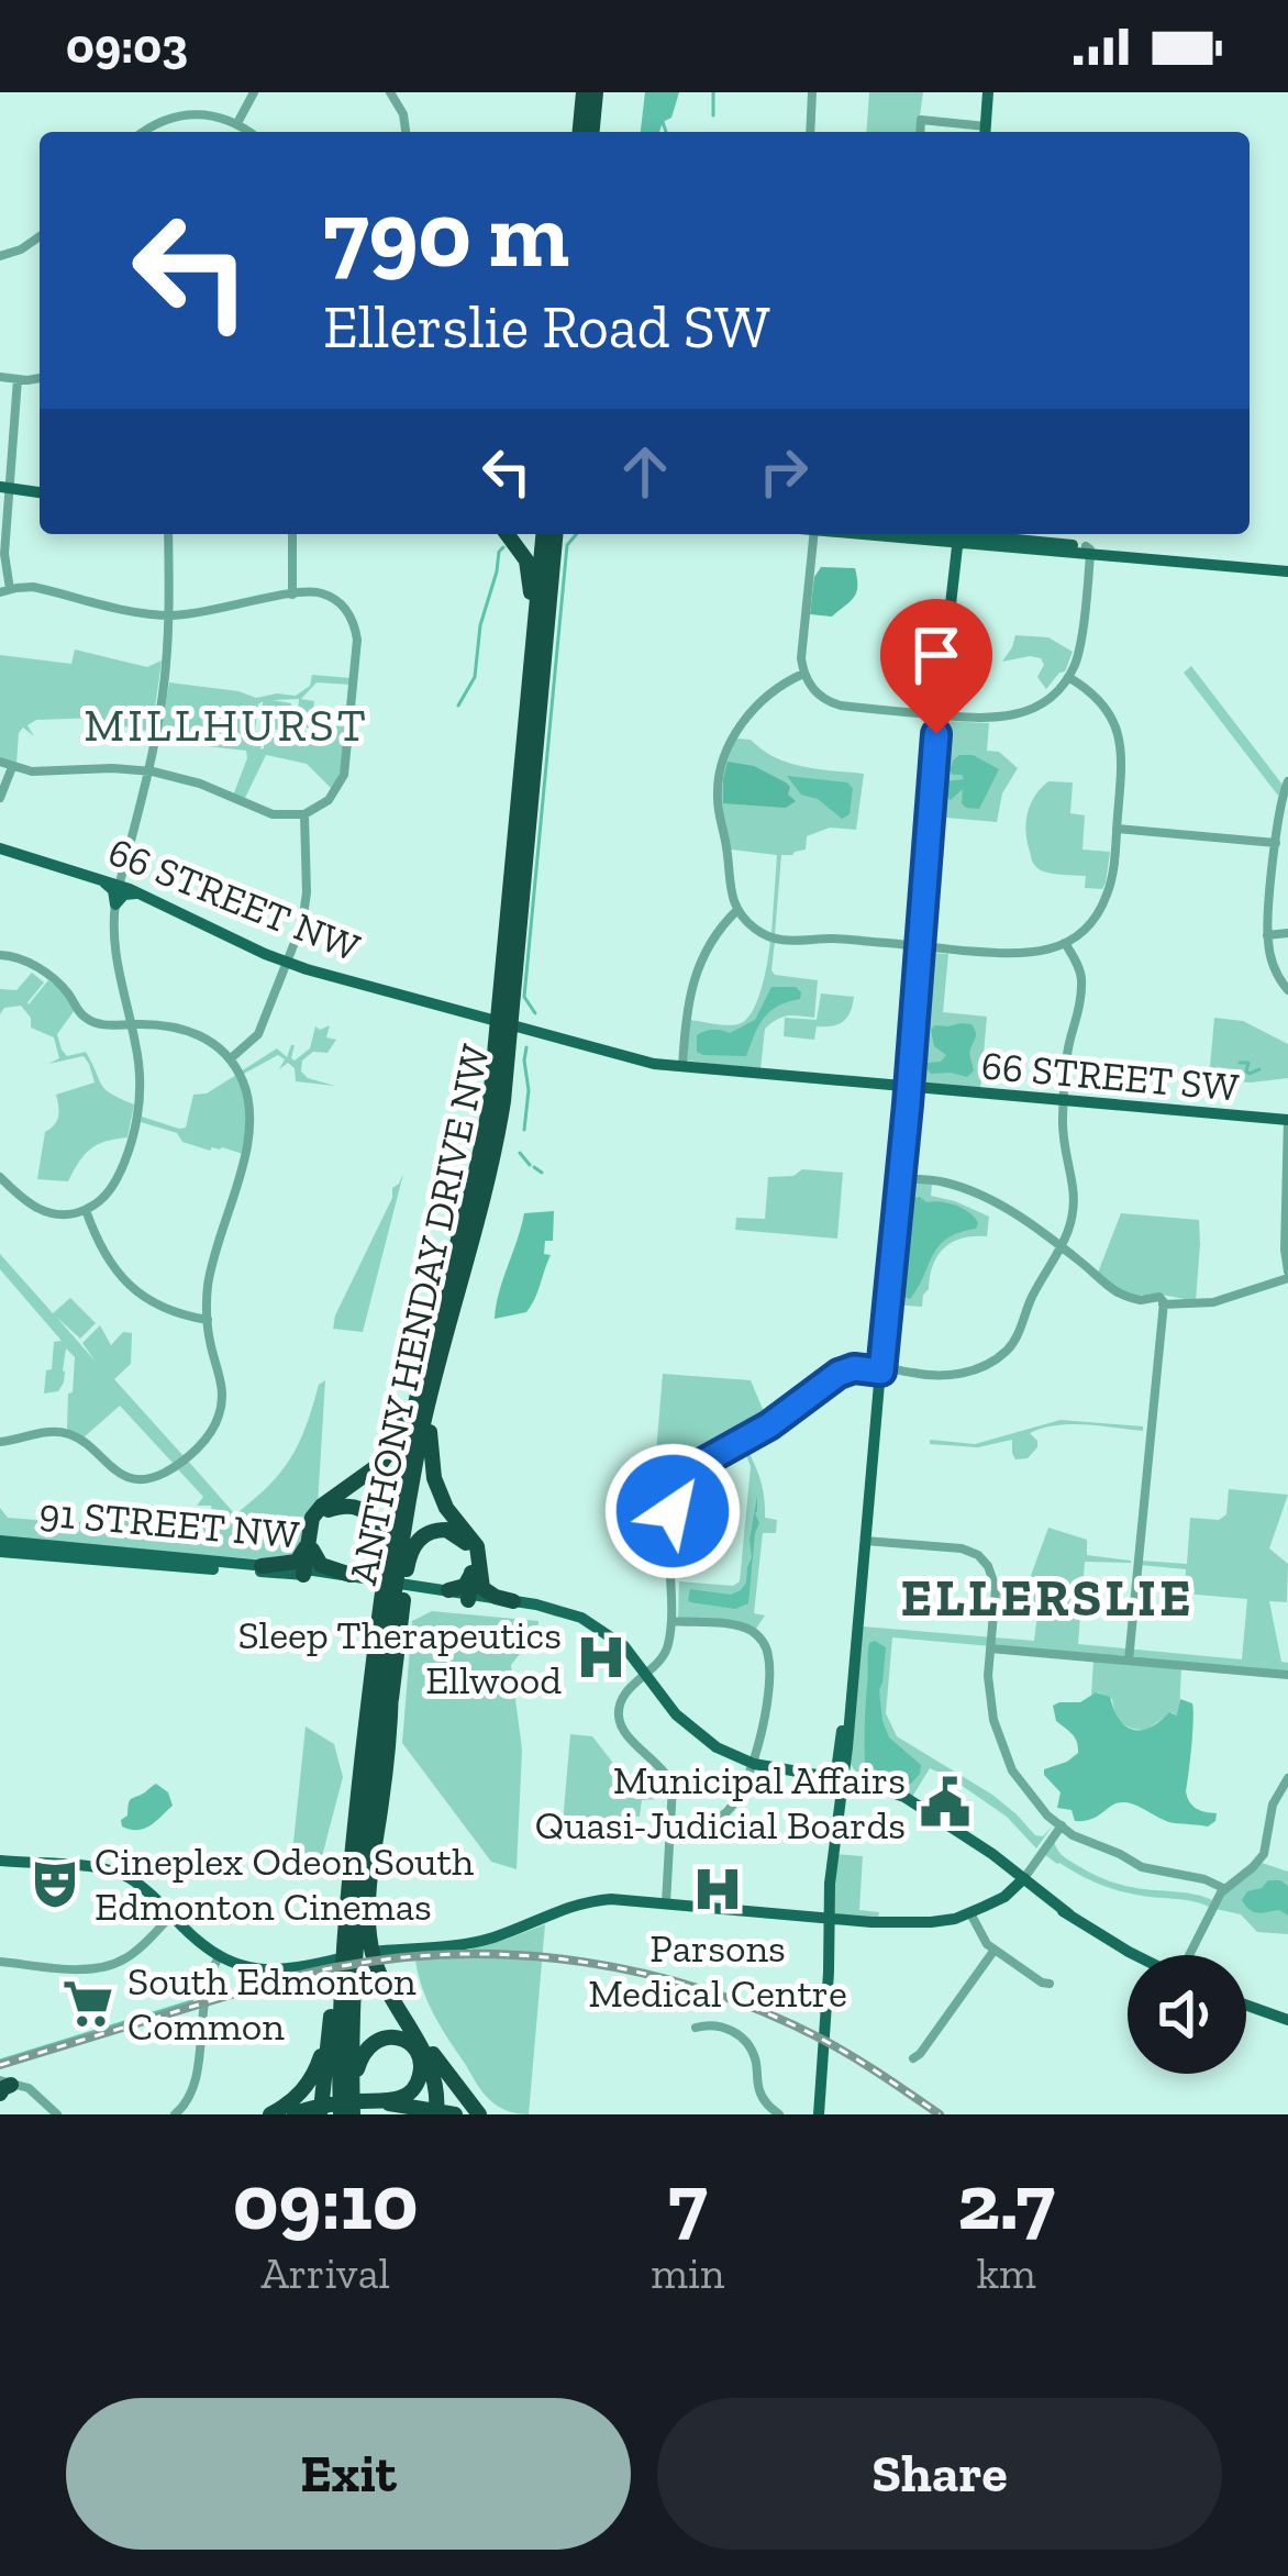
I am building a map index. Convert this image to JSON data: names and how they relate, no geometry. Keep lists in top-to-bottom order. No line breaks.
{"streets":{"highway":["ANTHONY HENDAY DRIVE NW"],"main road":["66 STREET NW","66 STREET SW","91 STREET NW"]},"crossings":[["66 STREET NW","66 STREET SW"],["ANTHONY HENDAY DRIVE NW","91 STREET NW"]],"districts":["MILLHURST","ELLERSLIE"],"places":{"hospital":["Sleep Therapeutics Ellwood","Parsons Medical Centre"],"public building":["Municipal Affairs Quasi-Judicial Boards"],"theatre":["Cineplex Odeon South Edmonton Cinemas"],"supermarket":["South Edmonton Common"]},"page":{"status":"09:03","turn":["790 m","Ellerslie Road SW"],"eta":["09:10","Arrival","7","min","2.7","km"],"buttons":["Exit","Share"]}}
